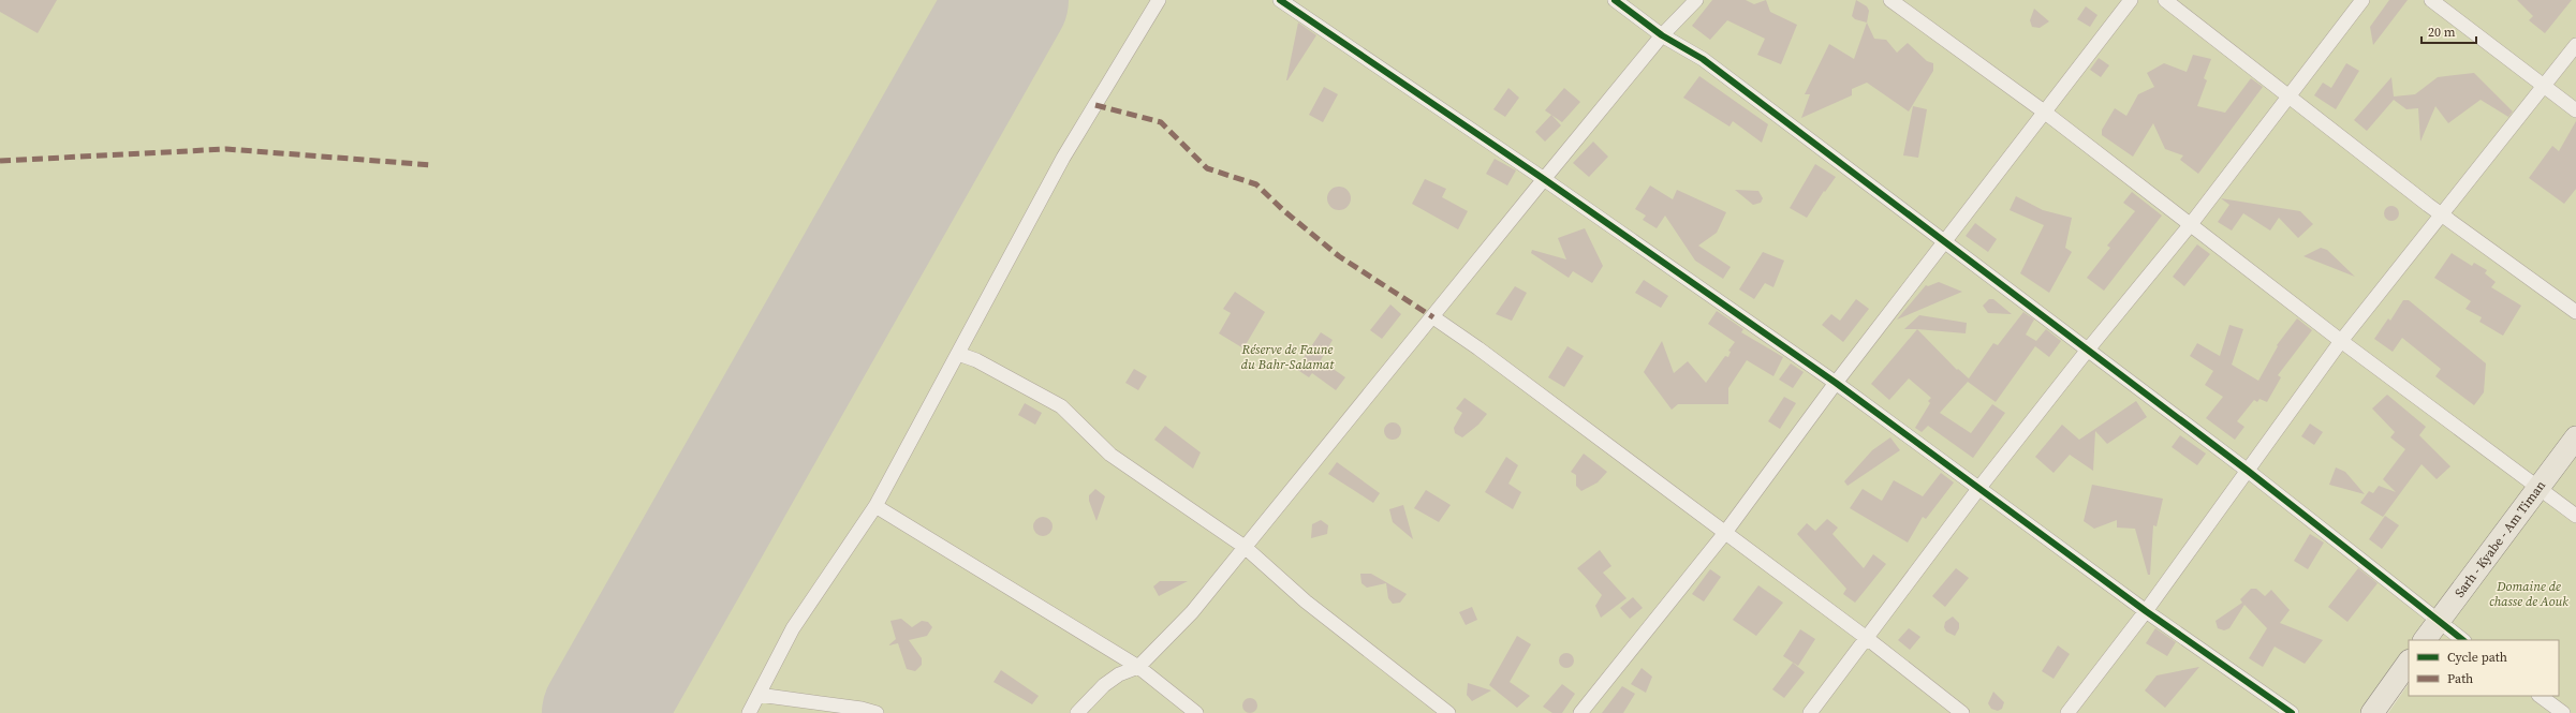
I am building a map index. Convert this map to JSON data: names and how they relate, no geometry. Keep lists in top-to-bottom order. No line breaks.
{"streets":{"main road":["Sarh - Kyabe - Am Timan"]},"parks":["Réserve de Faune du Bahr-Salamat","Domaine de chasse de Aouk"],"legend":["Cycle path","Path"],"scale_bar":"20 m"}
